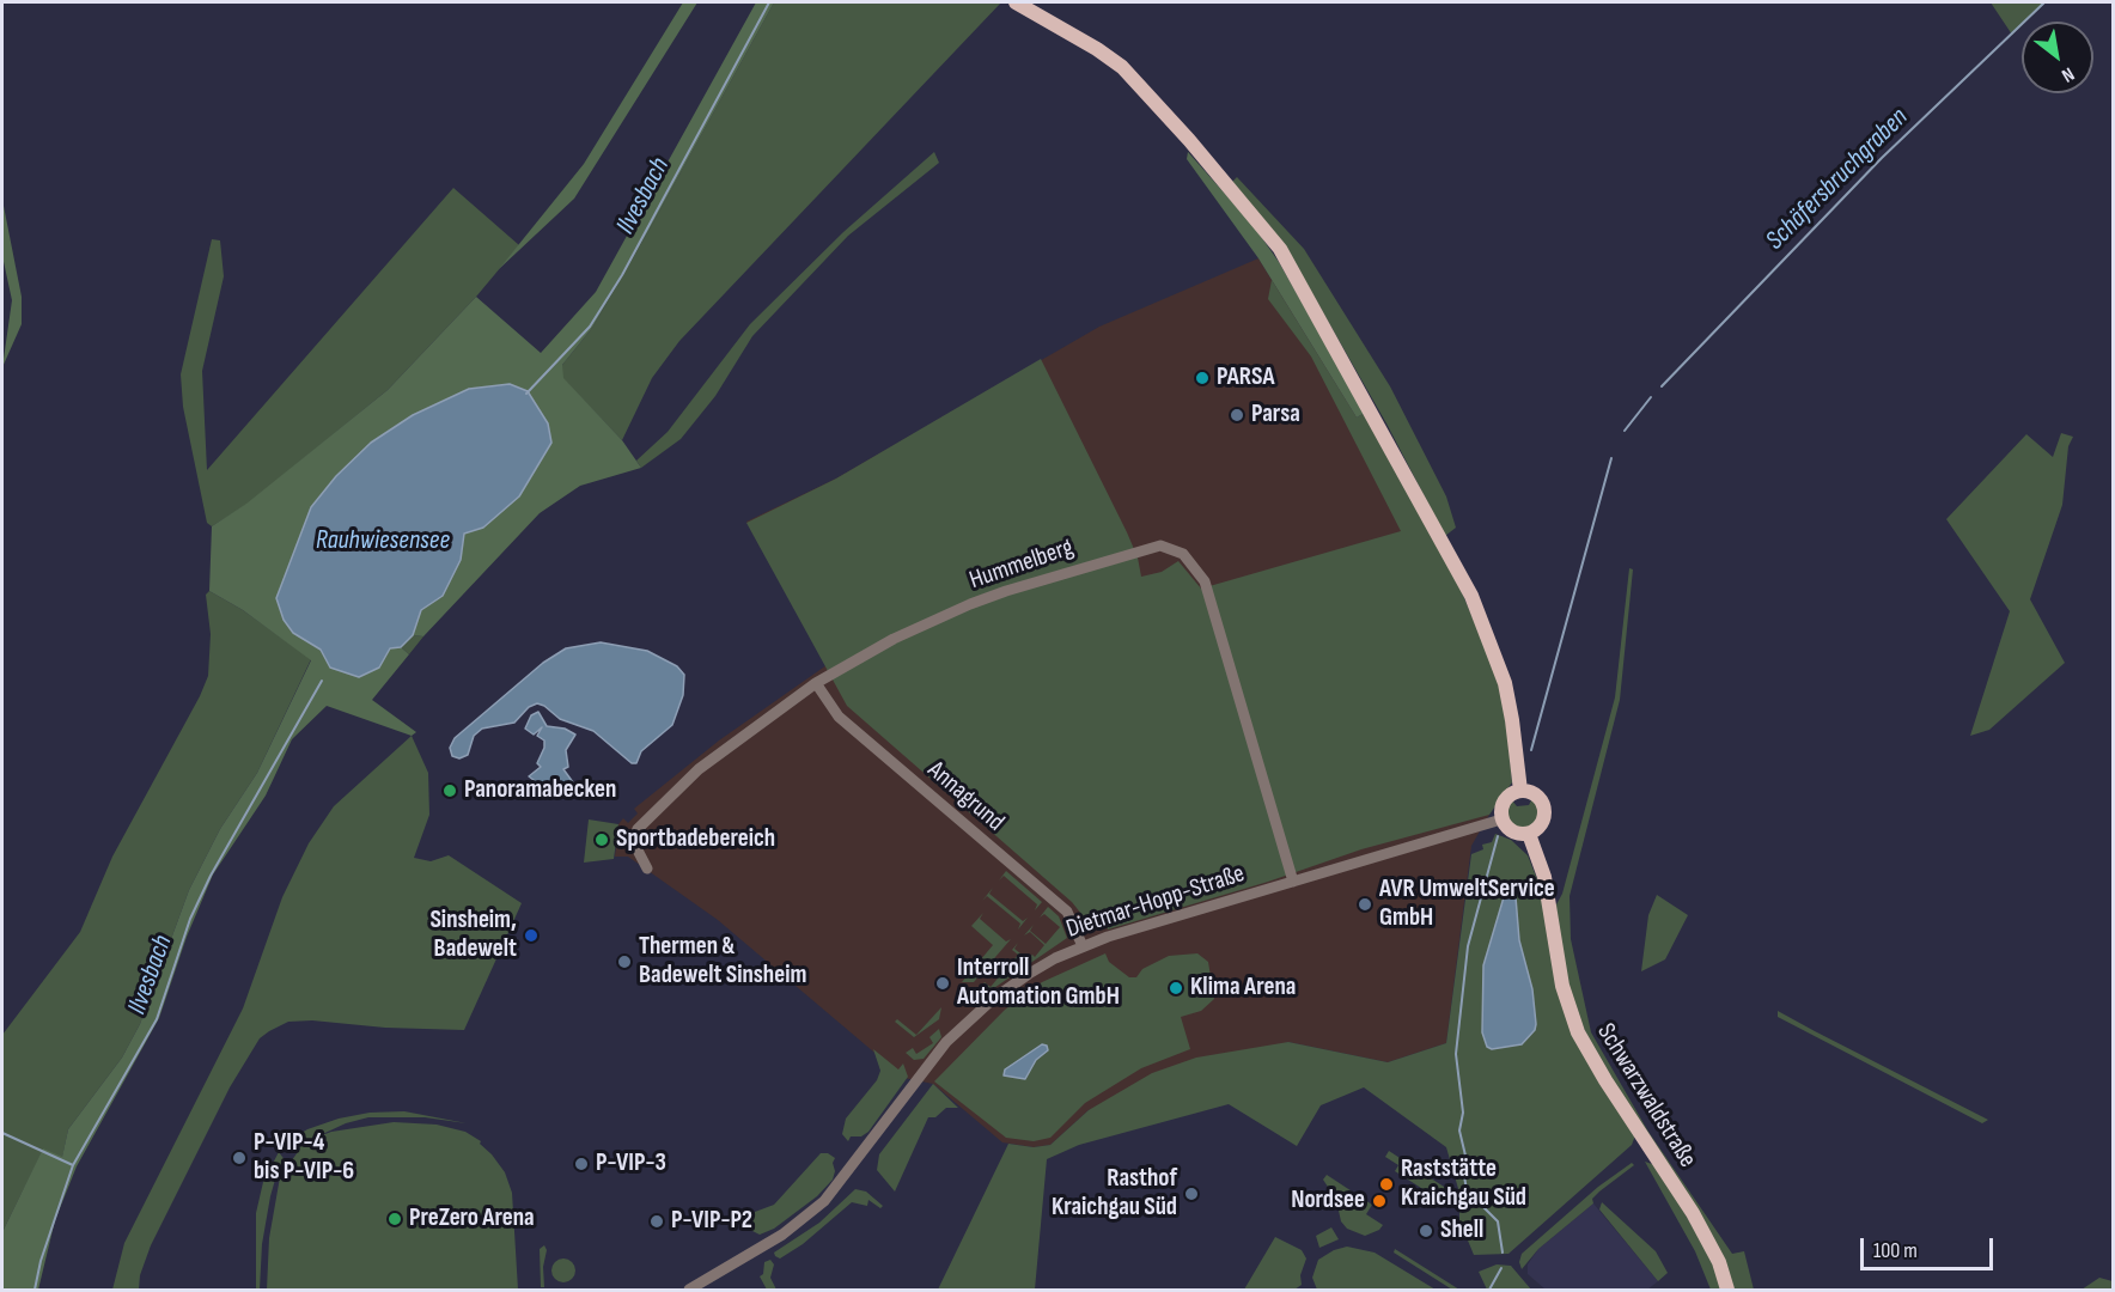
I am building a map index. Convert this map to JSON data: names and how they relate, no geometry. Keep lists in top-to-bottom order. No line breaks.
{"streets":{"main road":["Schwarzwaldstraße"],"street":["Hummelberg","Annagrund","Dietmar-Hopp-Straße"]},"crossings":[["Hummelberg","Annagrund"],["Hummelberg","Dietmar-Hopp-Straße"],["Annagrund","Dietmar-Hopp-Straße"],["Dietmar-Hopp-Straße","Schwarzwaldstraße"]],"water":["Schäfersbruchgraben","Ilvesbach","Rauhwiesensee"],"places":["PARSA","Parsa","Panoramabecken","Sportbadebereich","AVR UmweltService GmbH","Sinsheim, Badewelt","Thermen & Badewelt Sinsheim","Interroll Automation GmbH","Klima Arena","P-VIP-4 bis P-VIP-6","P-VIP-3","Raststätte Kraichgau Süd","Rasthof Kraichgau Süd","Nordsee","PreZero Arena","P-VIP-P2","Shell"],"scale_bar":"100 m","north":"bottom right"}
